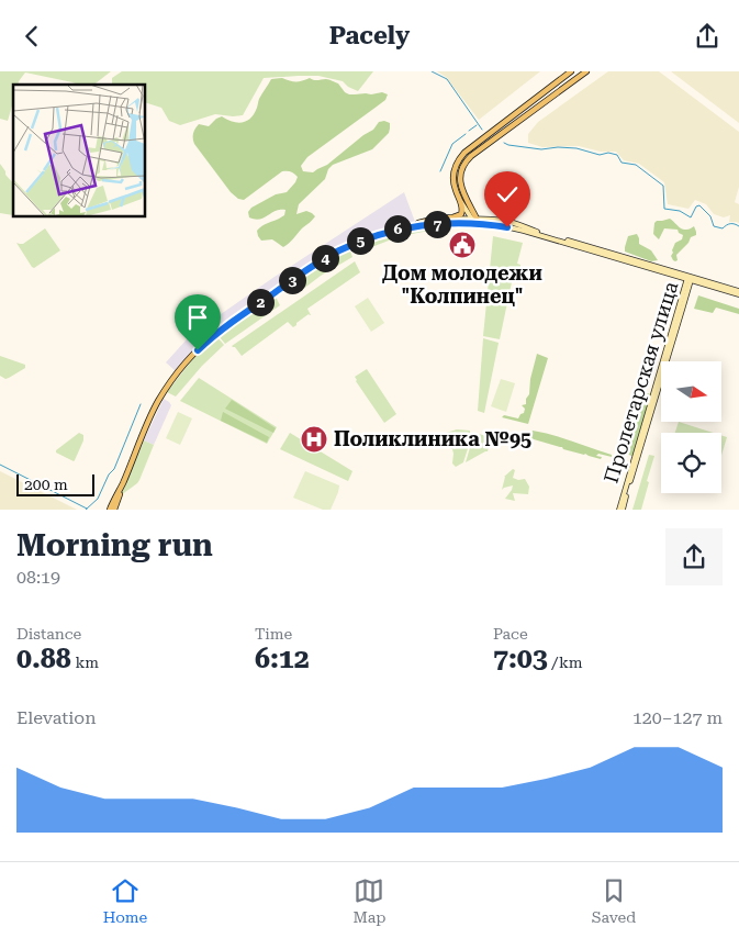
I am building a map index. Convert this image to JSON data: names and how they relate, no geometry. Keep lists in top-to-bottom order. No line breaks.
{"streets":{"main road":["Пролетарская улица"]},"places":{"public building":["Дом молодежи \"Колпинец\""],"hospital":["Поликлиника №95"]},"scale_bar":"200 m","north":"right","page":{"header":"Pacely","pins":["7","6","5","4","3","2"],"scale":"200 m","heading":["Morning run","08:19"],"stats":[["Distance","0.88 km"],["Time","6:12"],["Pace","7:03 /km"]],"chart":["Elevation","120–127 m"],"tabs":["Home","Map","Saved"]}}
